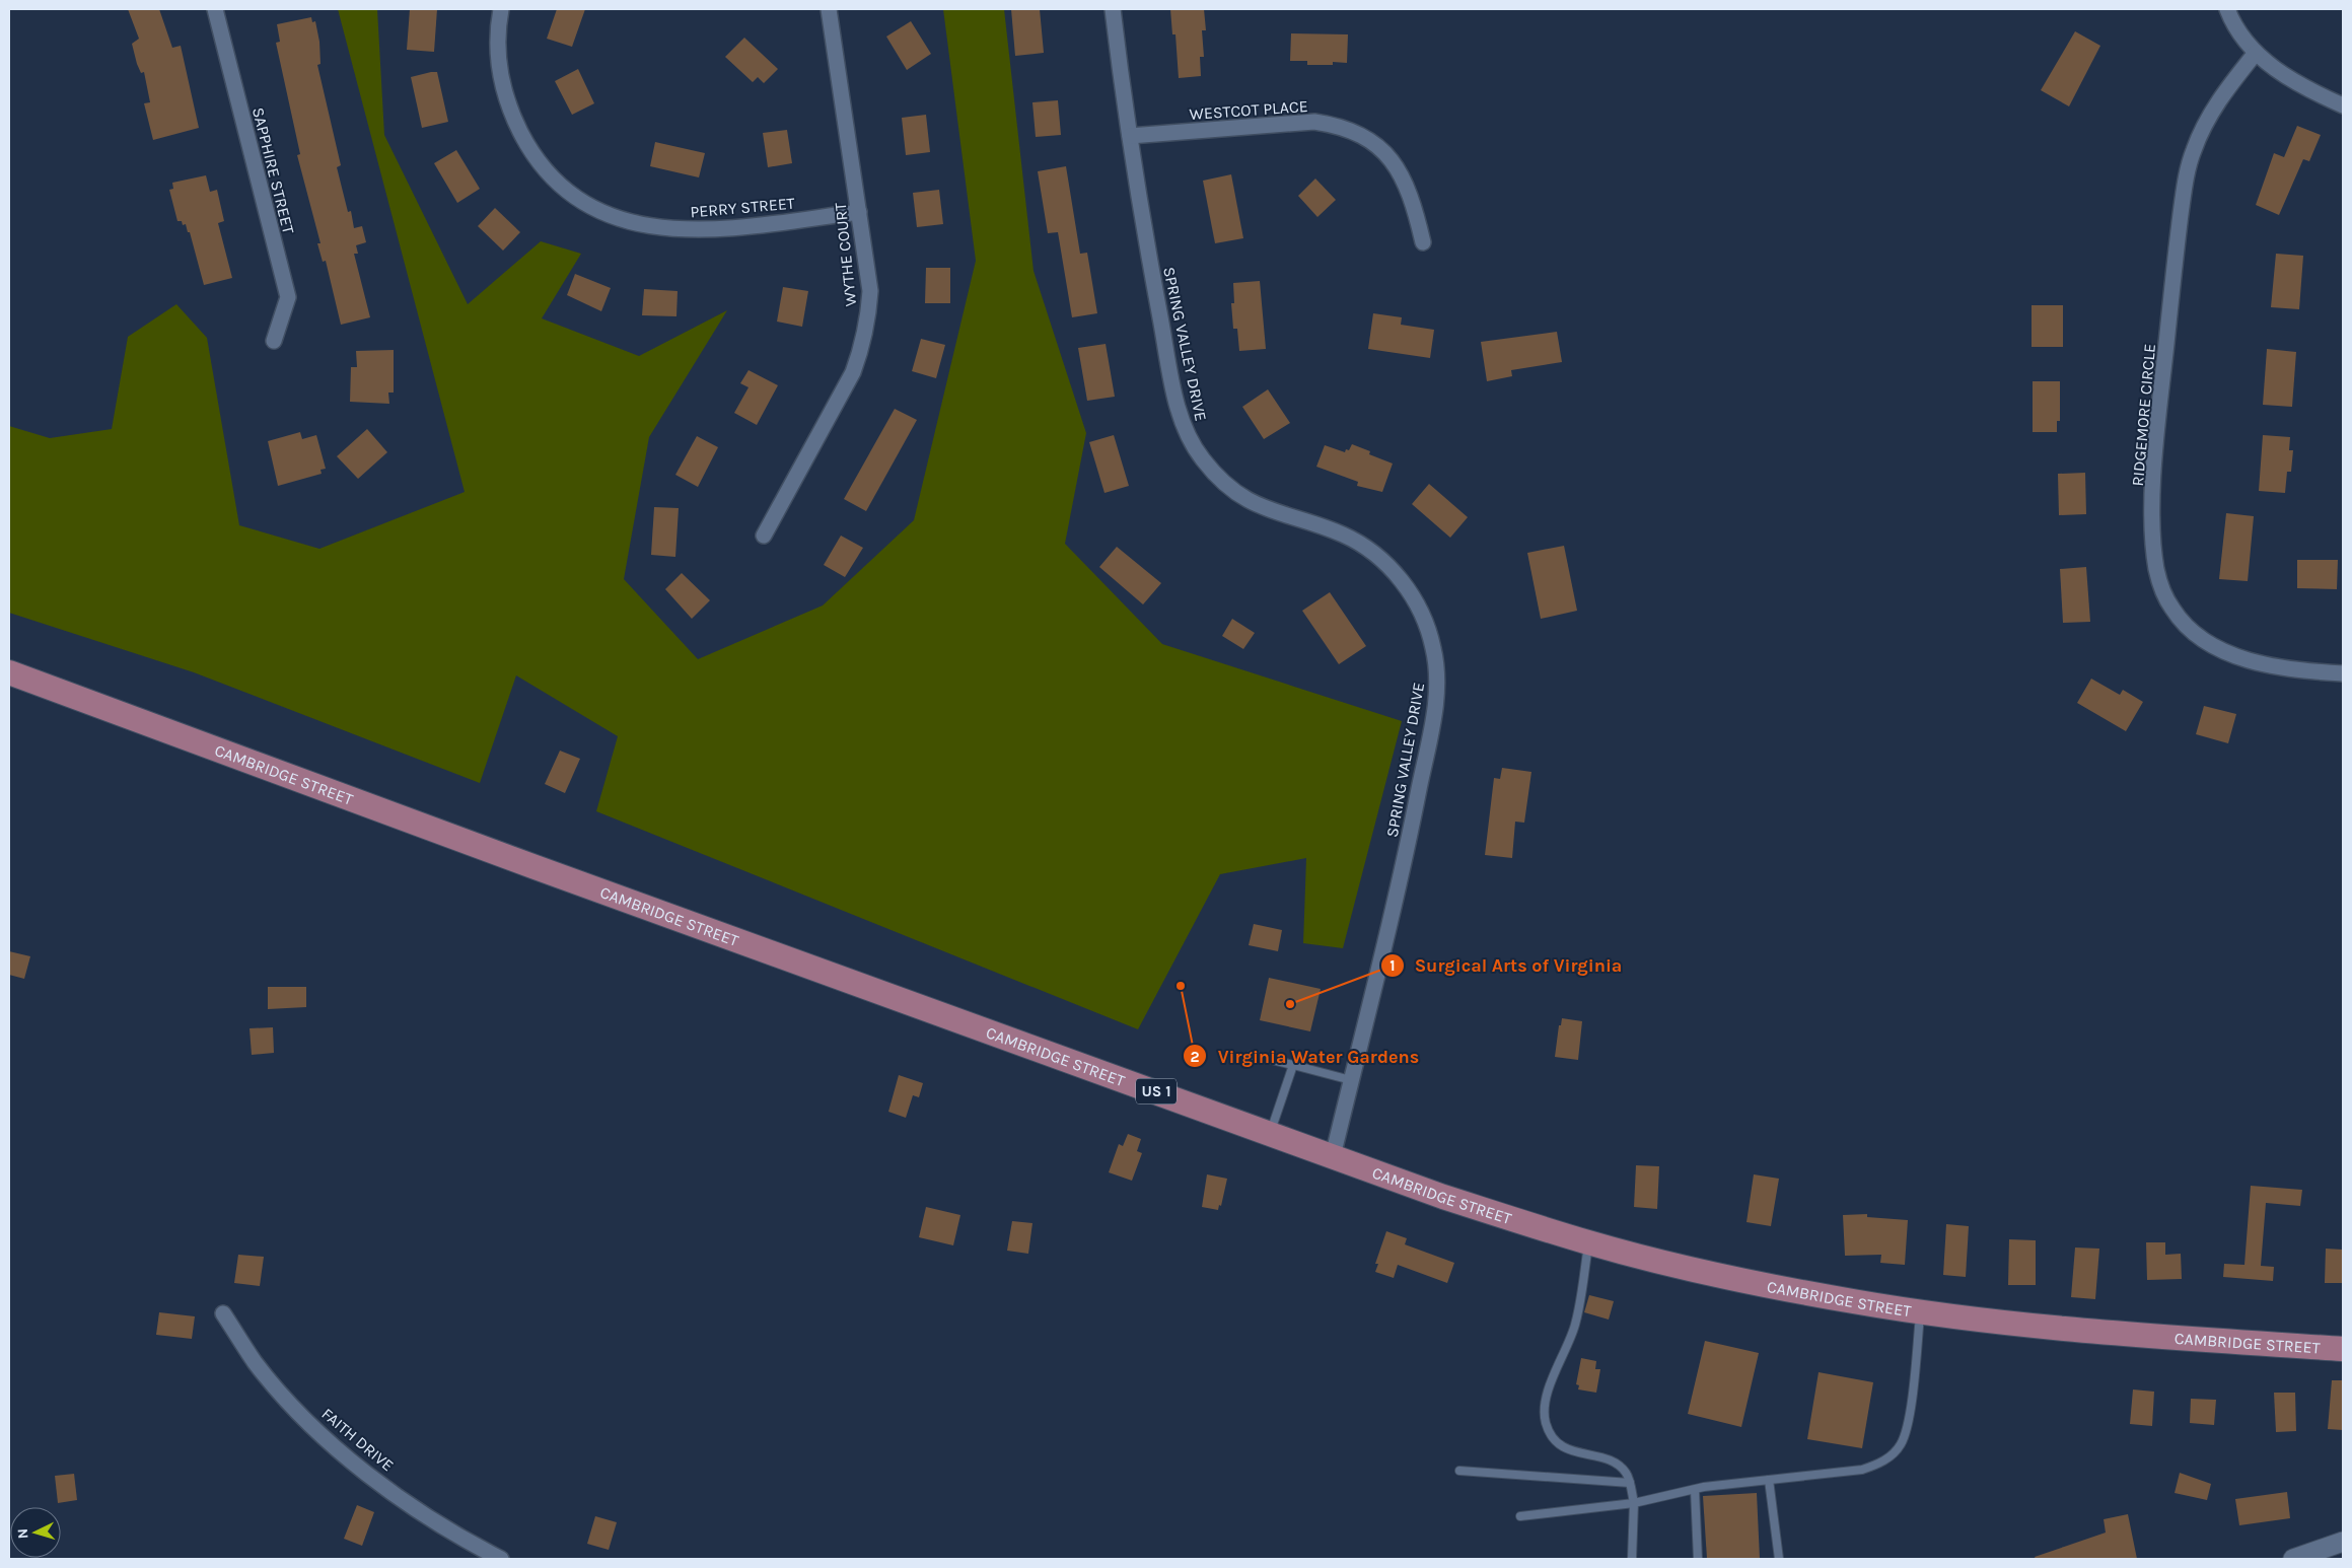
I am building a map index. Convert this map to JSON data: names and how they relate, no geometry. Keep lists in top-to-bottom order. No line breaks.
{"streets":{"main road":["CAMBRIDGE STREET","US 1"],"street":["WESTCOT PLACE","SAPPHIRE STREET","PERRY STREET","WYTHE COURT","SPRING VALLEY DRIVE","RIDGEMORE CIRCLE","FAITH DRIVE"]},"crossings":[["WESTCOT PLACE","SPRING VALLEY DRIVE"],["PERRY STREET","WYTHE COURT"],["SPRING VALLEY DRIVE","CAMBRIDGE STREET"]],"places":["Virginia Water Gardens","Surgical Arts of Virginia"],"north":"left"}
